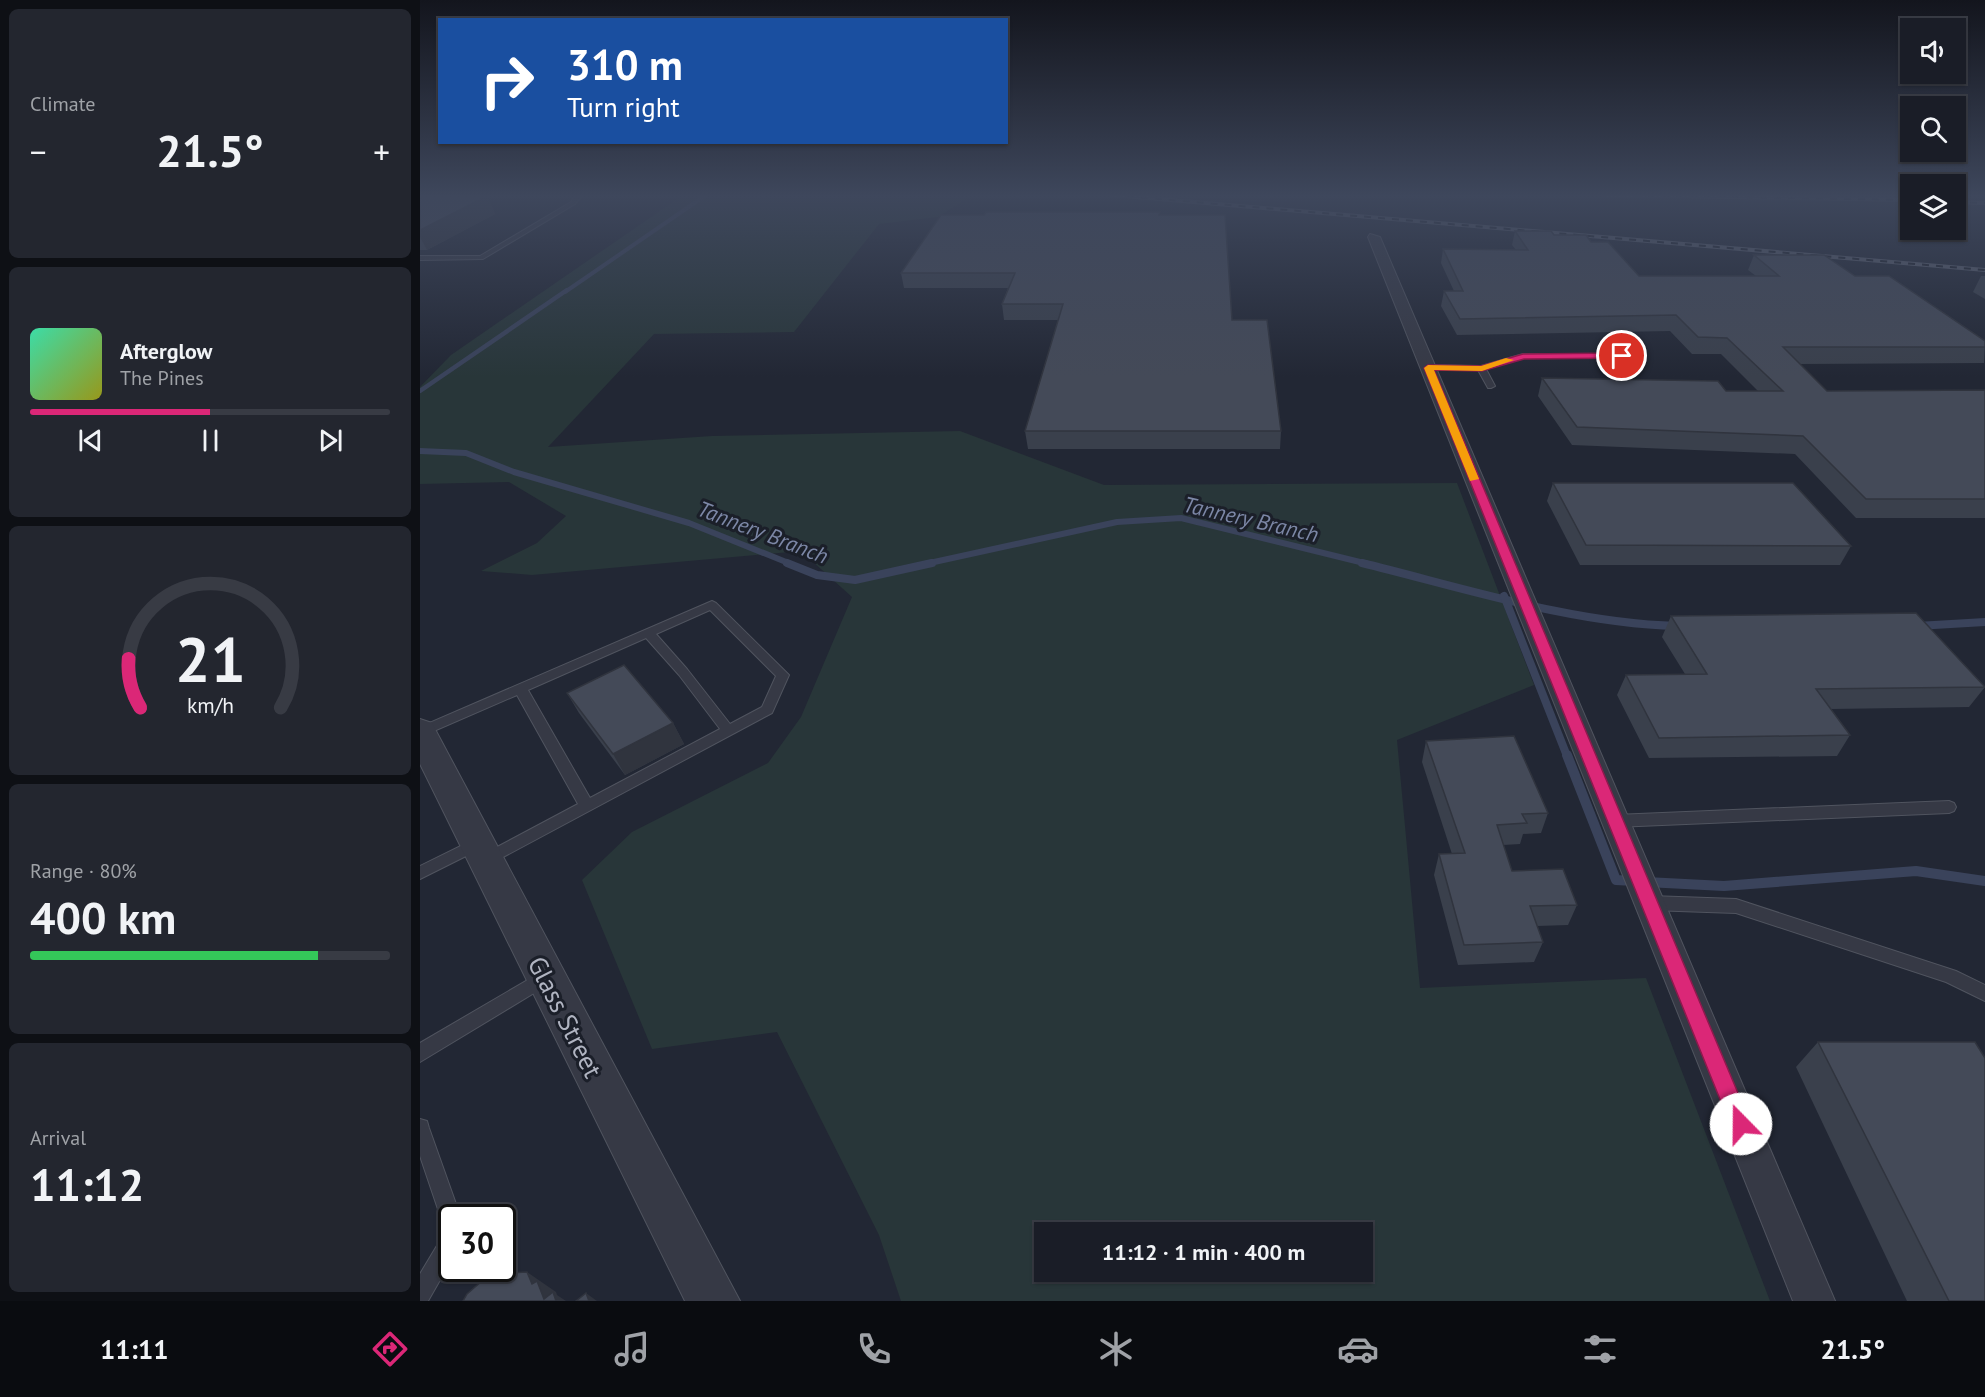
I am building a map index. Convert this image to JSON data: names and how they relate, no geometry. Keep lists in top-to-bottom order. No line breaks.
{"streets":{"street":["Glass Street"]},"water":["Tannery Branch"],"page":{"tile":["Climate",["Range · 80%","400 km"],["Arrival","11:12"]],"turn":["310 m","Turn right"],"heat":["−","21.5°","+"],"song":["Afterglow","The Pines"],"limit":"30","trip":"11:12 · 1 min · 400 m","tabs":["11:11","21.5°"],"gauge":["21","km/h"]}}
